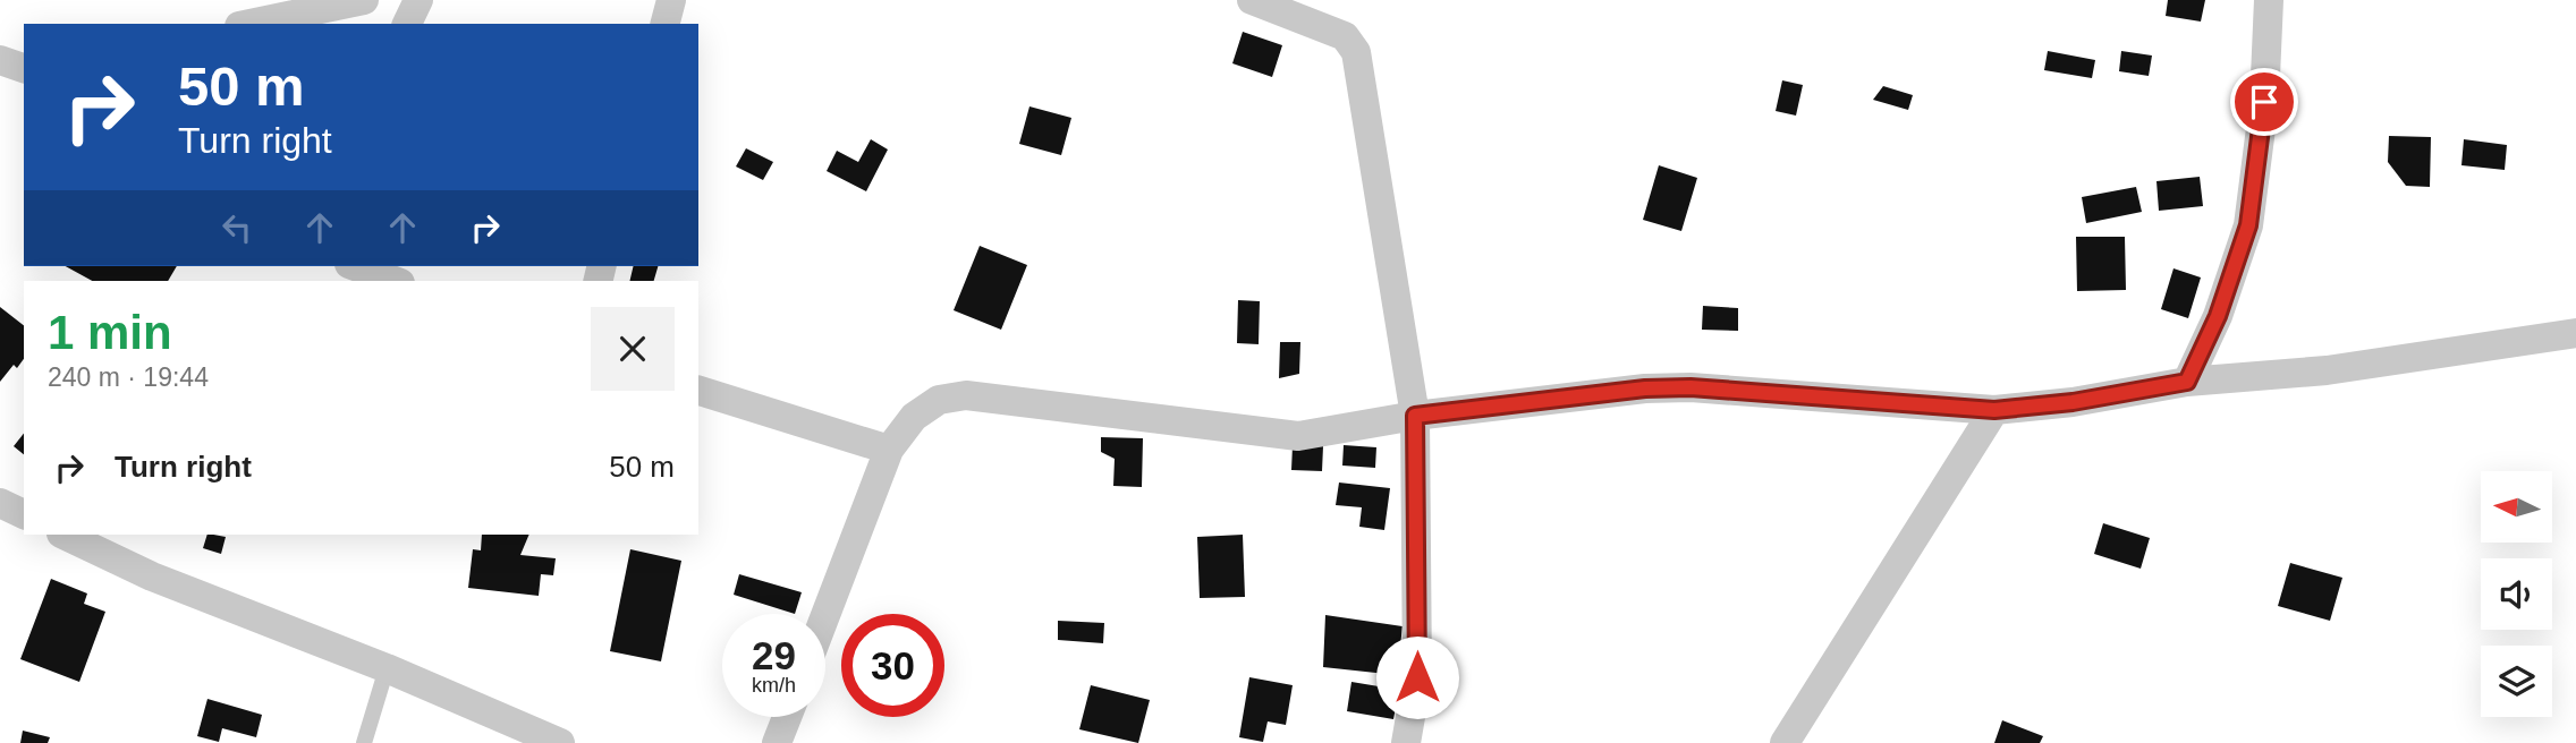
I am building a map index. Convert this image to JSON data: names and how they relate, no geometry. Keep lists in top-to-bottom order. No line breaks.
{"north":"left","page":{"turn":["50 m","Turn right"],"heading":["1 min","240 m · 19:44"],"list":[{"name":"Turn right","value":"50 m"}],"speed":"29 km/h","limit":"30"}}
